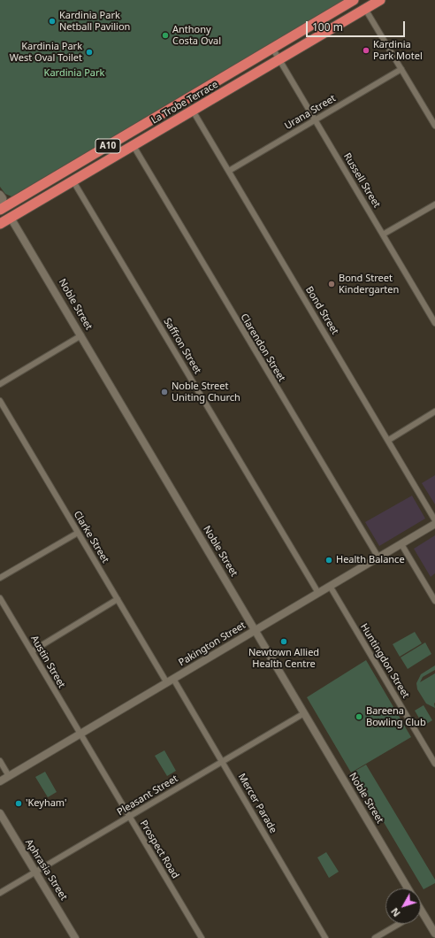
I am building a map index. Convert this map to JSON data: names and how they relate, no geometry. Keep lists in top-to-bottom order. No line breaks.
{"streets":{"highway":["La Trobe Terrace","A10"],"street":["Urana Street","Russell Street","Noble Street","Bond Street","Saffron Street","Clarendon Street","Clarke Street","Pakington Street","Huntingdon Street","Austin Street","Pleasant Street","Mercer Parade","Prospect Road","Aphrasia Street"]},"crossings":[["La Trobe Terrace","Russell Street"],["La Trobe Terrace","Noble Street"],["La Trobe Terrace","Bond Street"],["La Trobe Terrace","Saffron Street"],["La Trobe Terrace","Clarendon Street"],["Urana Street","Russell Street"],["Urana Street","Bond Street"],["Noble Street","Pakington Street"],["Noble Street","Pleasant Street"],["Saffron Street","Pakington Street"],["Clarendon Street","Pakington Street"],["Clarke Street","Pakington Street"],["Pakington Street","Huntingdon Street"],["Pakington Street","Austin Street"],["Pakington Street","Mercer Parade"],["Pakington Street","Prospect Road"],["Austin Street","Prospect Road"],["Pleasant Street","Mercer Parade"],["Pleasant Street","Prospect Road"],["Pleasant Street","Aphrasia Street"]],"parks":["Kardinia Park"],"places":["Kardinia Park Netball Pavilion","Anthony Costa Oval","Kardinia Park Motel","Kardinia Park West Oval Toilet","Bond Street Kindergarten","Noble Street Uniting Church","Health Balance","Newtown Allied Health Centre","Bareena Bowling Club","'Keyham'"],"scale_bar":"100 m","north":"bottom left"}
